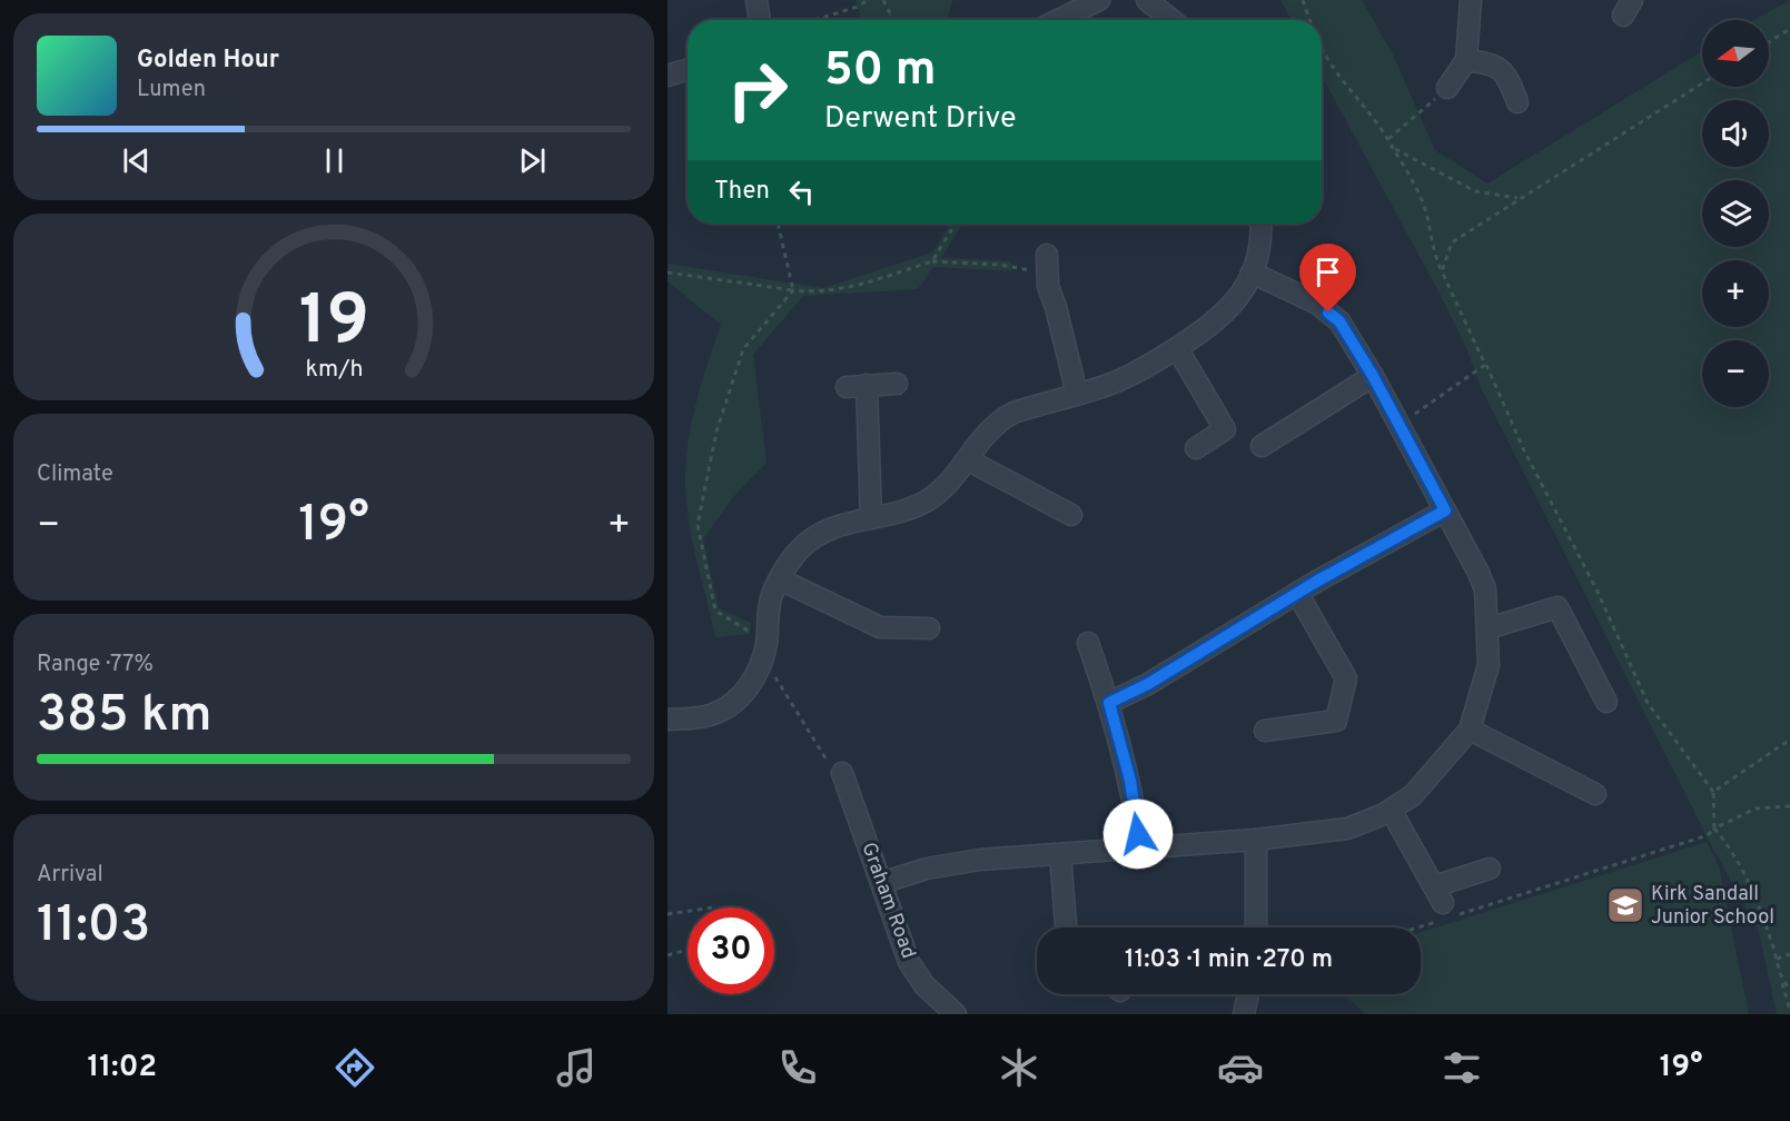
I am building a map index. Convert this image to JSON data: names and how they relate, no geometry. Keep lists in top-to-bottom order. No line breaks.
{"streets":{"street":["Graham Road"]},"places":{"school or university":["Kirk Sandall Junior School"]},"north":"left","page":{"map_buttons":["+","−"],"turn":["50 m","Derwent Drive"],"song":["Golden Hour","Lumen"],"then":"Then","tile":["Climate",["Range · 77%","385 km"],["Arrival","11:03"]],"heat":["−","19°","+"],"limit":"30","trip":"11:03 · 1 min · 270 m","tabs":["11:02","19°"],"gauge":["19","km/h"]}}
